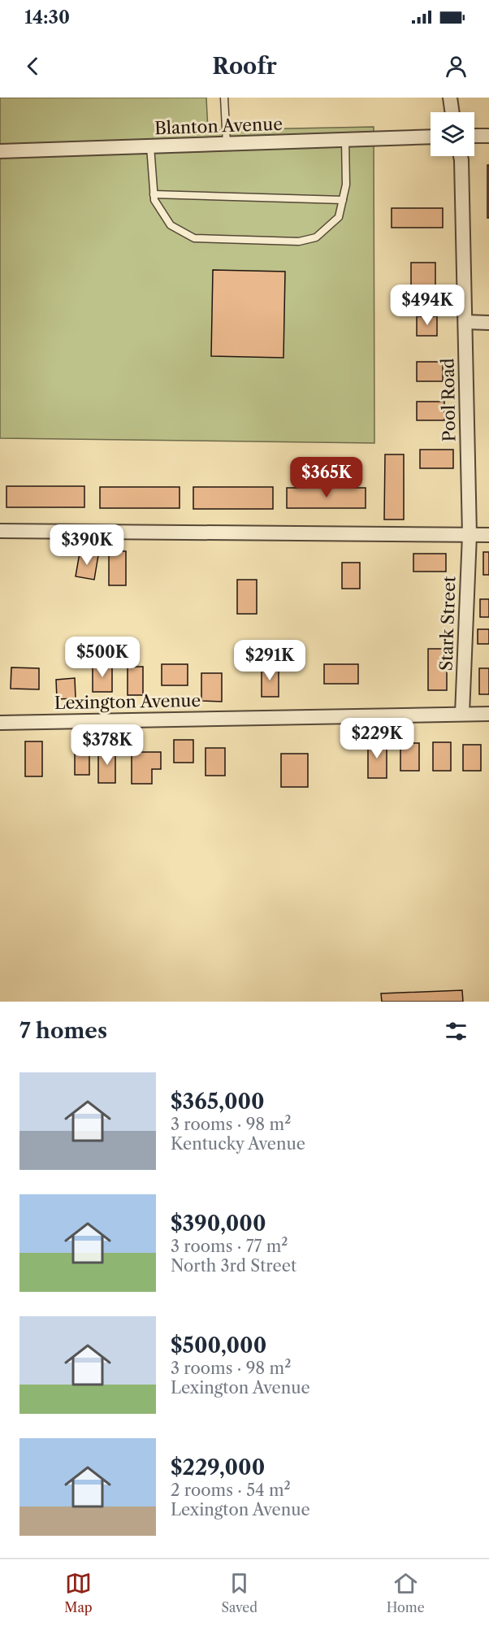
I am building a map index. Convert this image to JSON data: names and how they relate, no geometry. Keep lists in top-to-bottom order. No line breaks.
{"streets":{"street":["Blanton Avenue","Pool Road","Stark Street","Lexington Avenue"]},"crossings":[["Pool Road","Stark Street"],["Stark Street","Lexington Avenue"]],"page":{"status":"14:30","header":"Roofr","price":["$494K","$365K","$390K","$500K","$291K","$229K","$378K"],"heading":"7 homes","list":[{"name":"$365,000","note":"3 rooms · 98 m² · Kentucky Avenue"},{"name":"$390,000","note":"3 rooms · 77 m² · North 3rd Street"},{"name":"$500,000","note":"3 rooms · 98 m² · Lexington Avenue"},{"name":"$229,000","note":"2 rooms · 54 m² · Lexington Avenue"}],"tabs":["Map","Saved","Home"]}}
